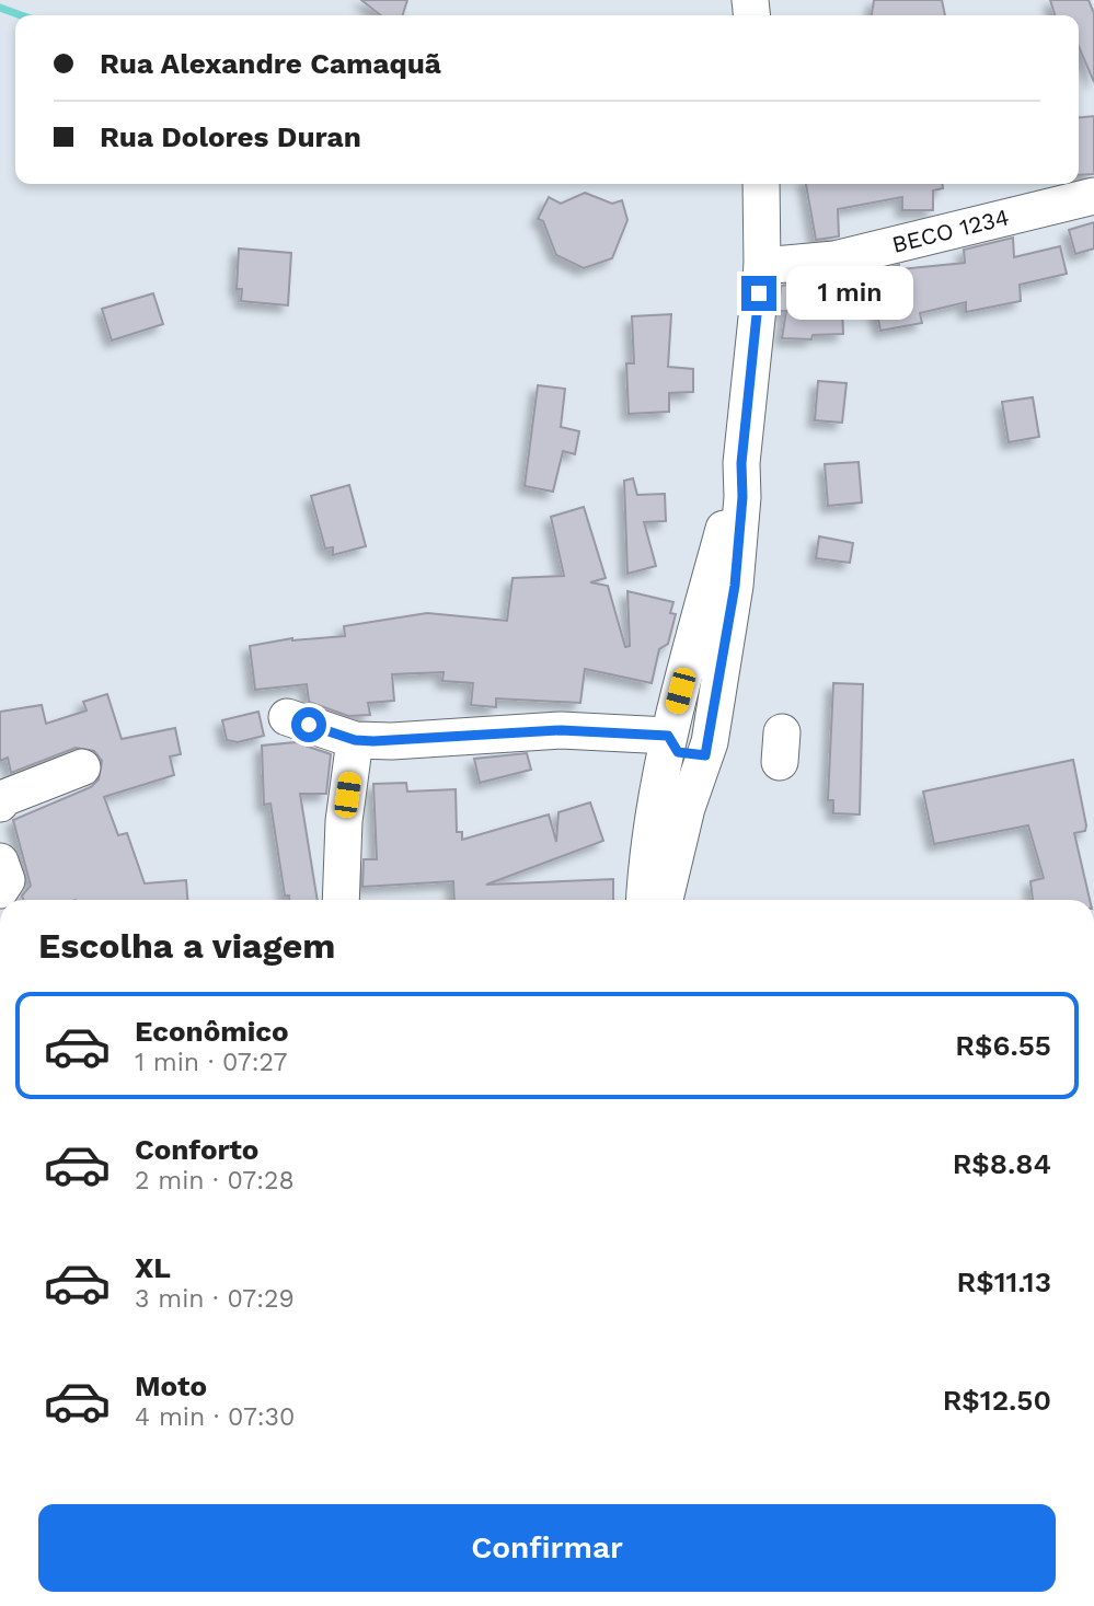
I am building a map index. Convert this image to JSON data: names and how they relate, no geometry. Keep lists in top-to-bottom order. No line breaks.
{"streets":{"street":["BECO 1234"]},"page":{"banner":["Rua Alexandre Camaquã","Rua Dolores Duran"],"bubble":"1 min","heading":"Escolha a viagem","list":[{"name":"Econômico","note":"1 min · 07:27","value":"R$6.55"},{"name":"Conforto","note":"2 min · 07:28","value":"R$8.84"},{"name":"XL","note":"3 min · 07:29","value":"R$11.13"},{"name":"Moto","note":"4 min · 07:30","value":"R$12.50"}],"buttons":"Confirmar"}}
